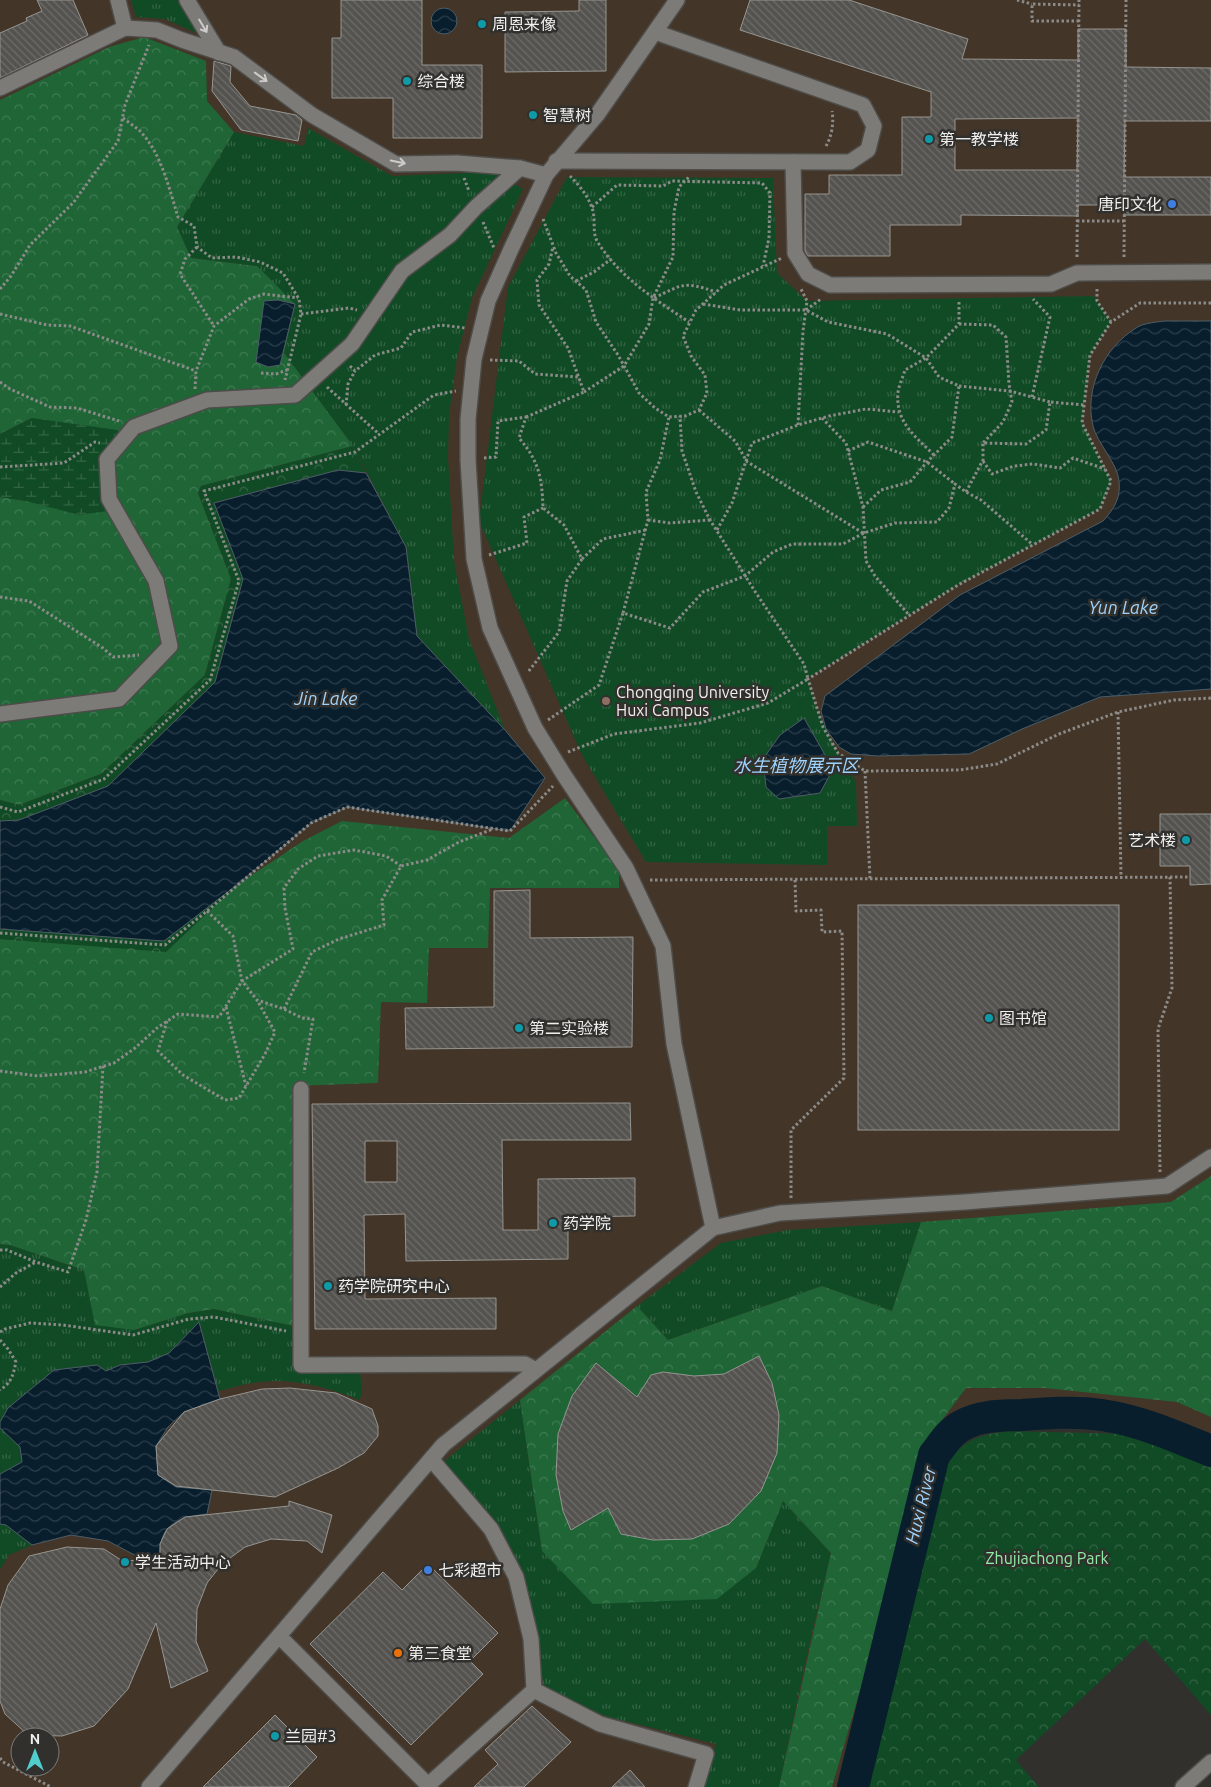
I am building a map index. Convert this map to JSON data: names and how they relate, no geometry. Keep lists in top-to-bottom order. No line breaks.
{"water":["Yun Lake","Jin Lake","水生植物展示区","Huxi River"],"parks":["Zhujiachong Park"],"places":["周恩来像","综合楼","智慧树","第一教学楼","唐印文化","Chongqing University Huxi Campus","艺术楼","图书馆","第二实验楼","药学院","药学院研究中心","学生活动中心","七彩超市","第三食堂","兰园#3"],"north":"top"}
